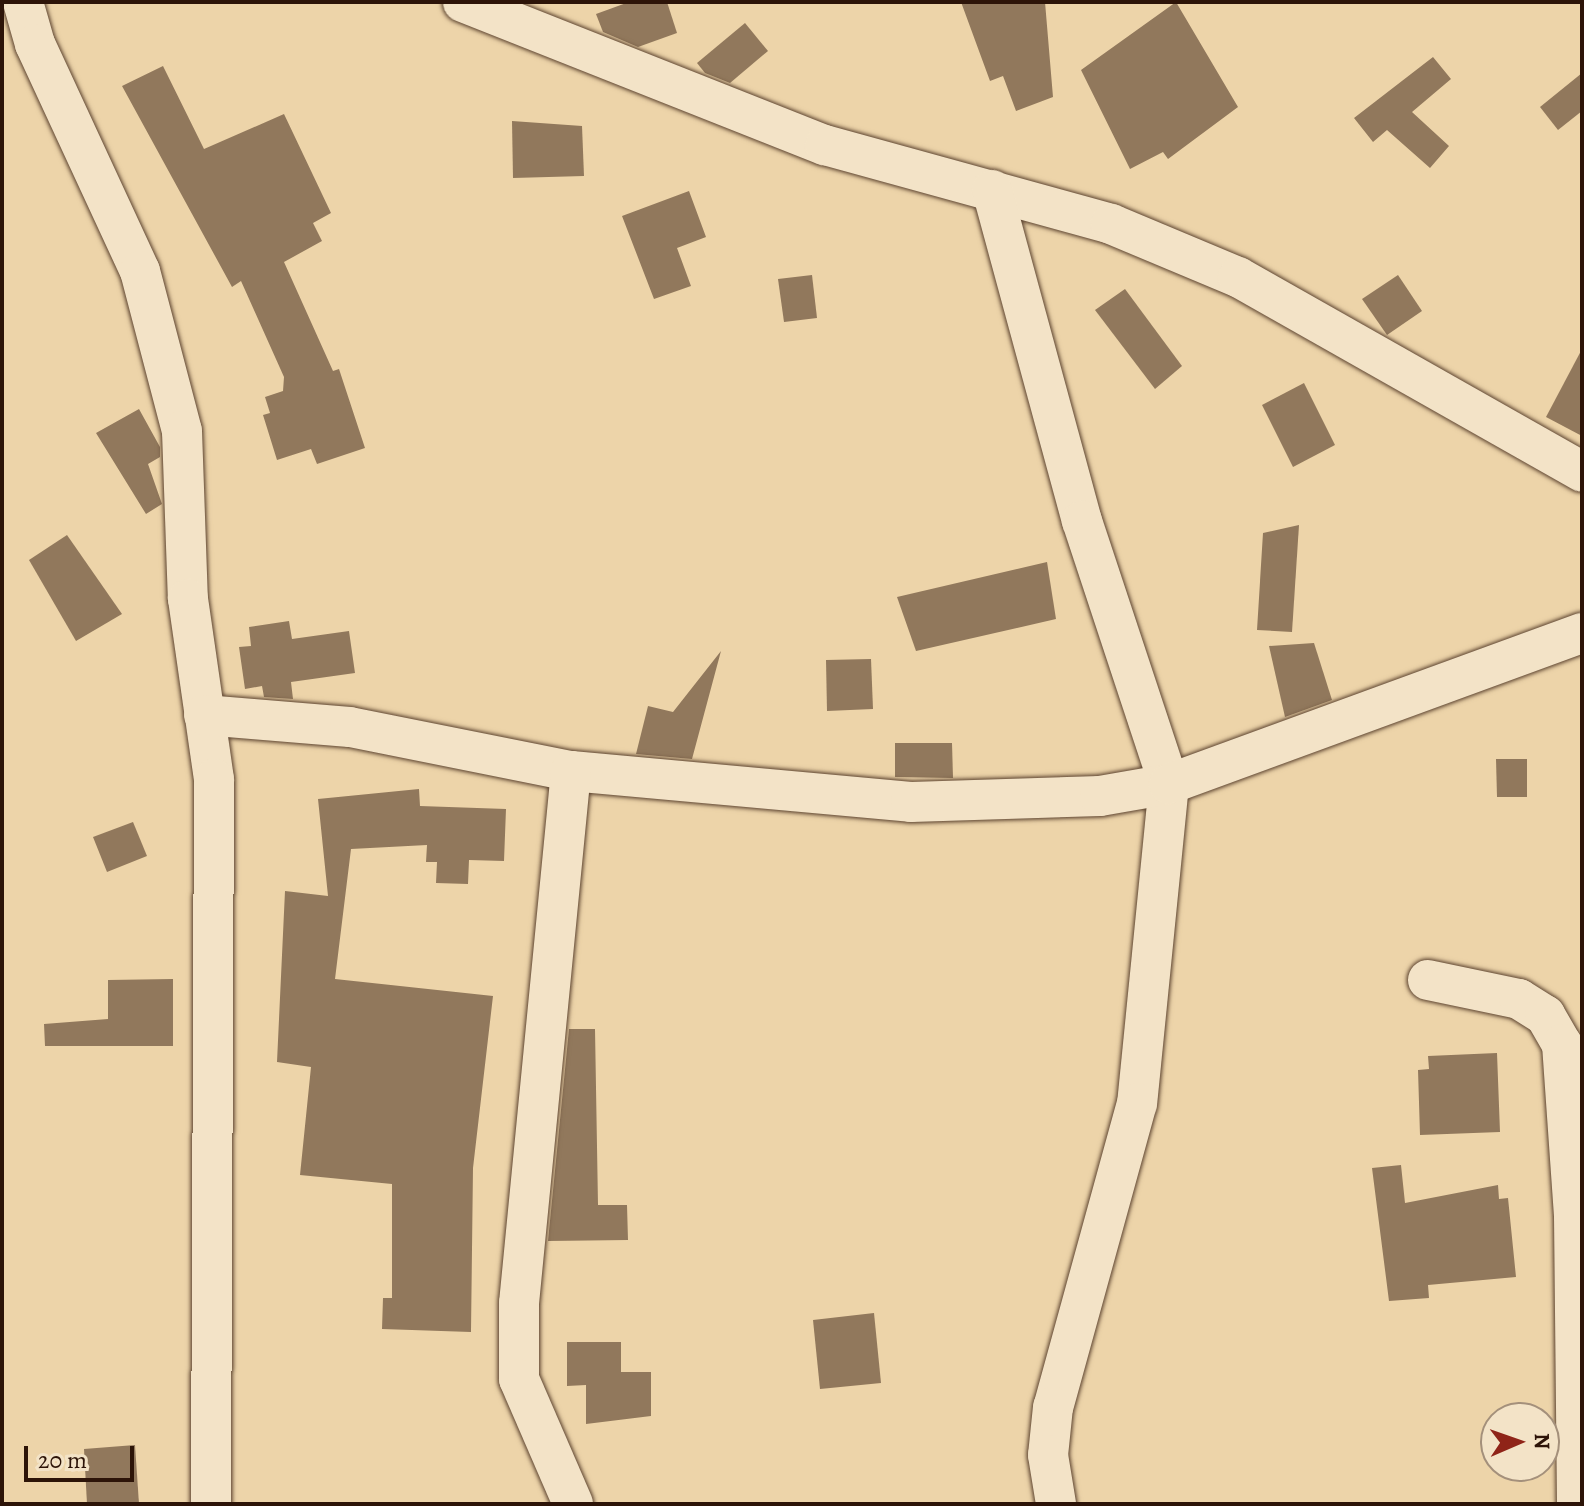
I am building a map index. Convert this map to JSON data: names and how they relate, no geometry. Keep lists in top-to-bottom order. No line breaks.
{"scale_bar":"20 m","north":"right"}
